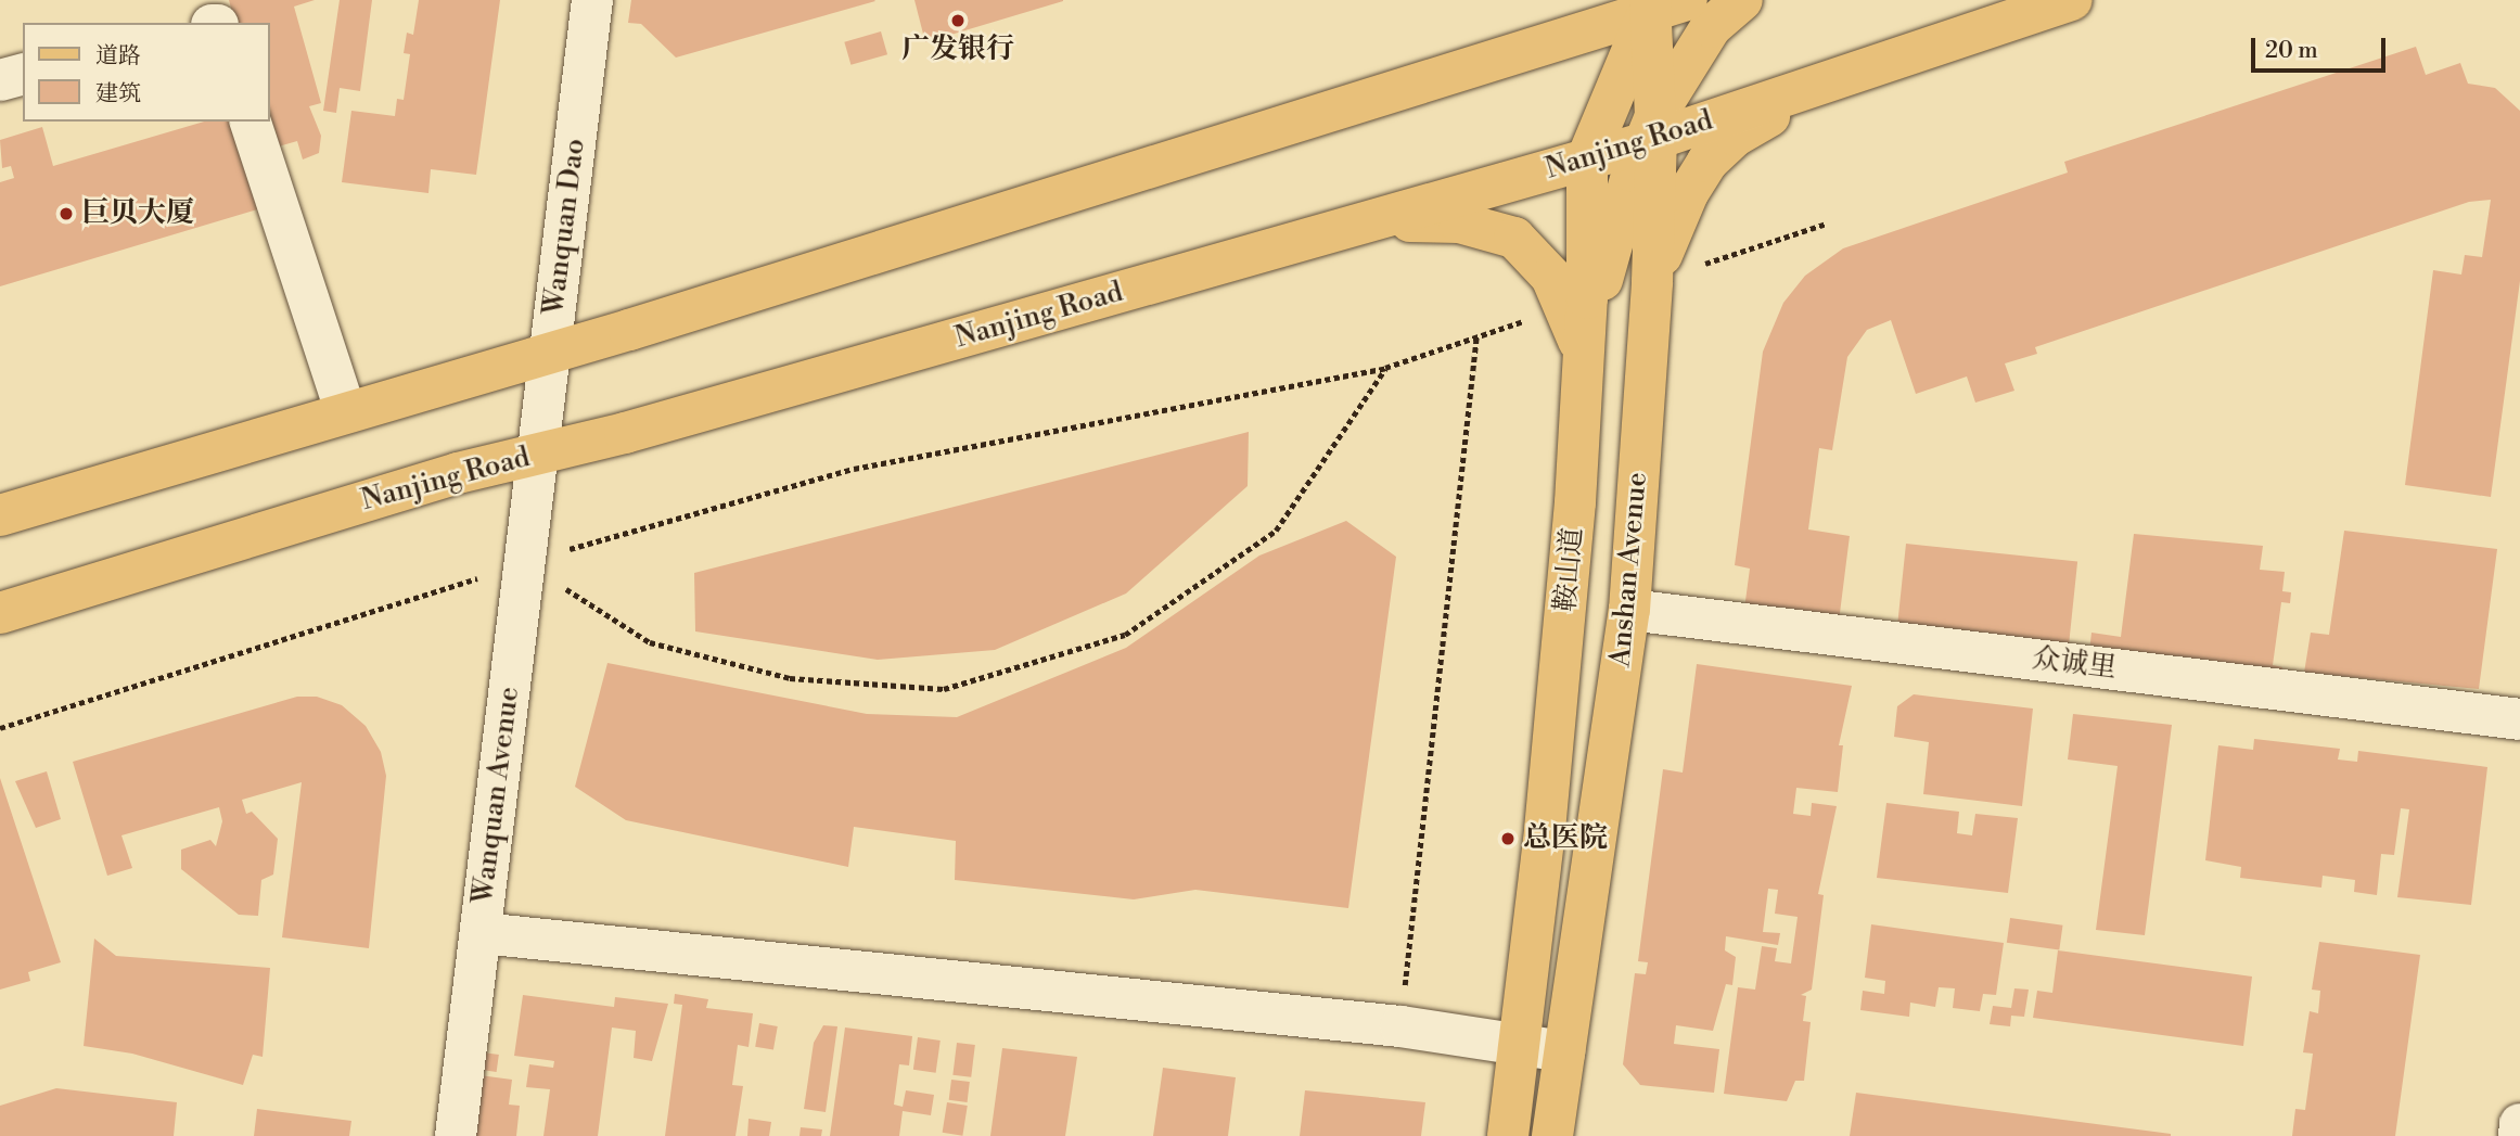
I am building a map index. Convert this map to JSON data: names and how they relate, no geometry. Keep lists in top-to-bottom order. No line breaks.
{"streets":{"main road":["Nanjing Road","鞍山道","Anshan Avenue"],"street":["Wanquan Dao","众诚里","Wanquan Avenue"]},"crossings":[["Nanjing Road","Wanquan Dao"],["Nanjing Road","鞍山道"],["Nanjing Road","Anshan Avenue"],["Nanjing Road","Wanquan Avenue"],["Wanquan Dao","Wanquan Avenue"],["鞍山道","Anshan Avenue"],["Anshan Avenue","众诚里"]],"places":["广发银行","巨贝大厦","总医院"],"legend":["道路","建筑"],"scale_bar":"20 m"}
